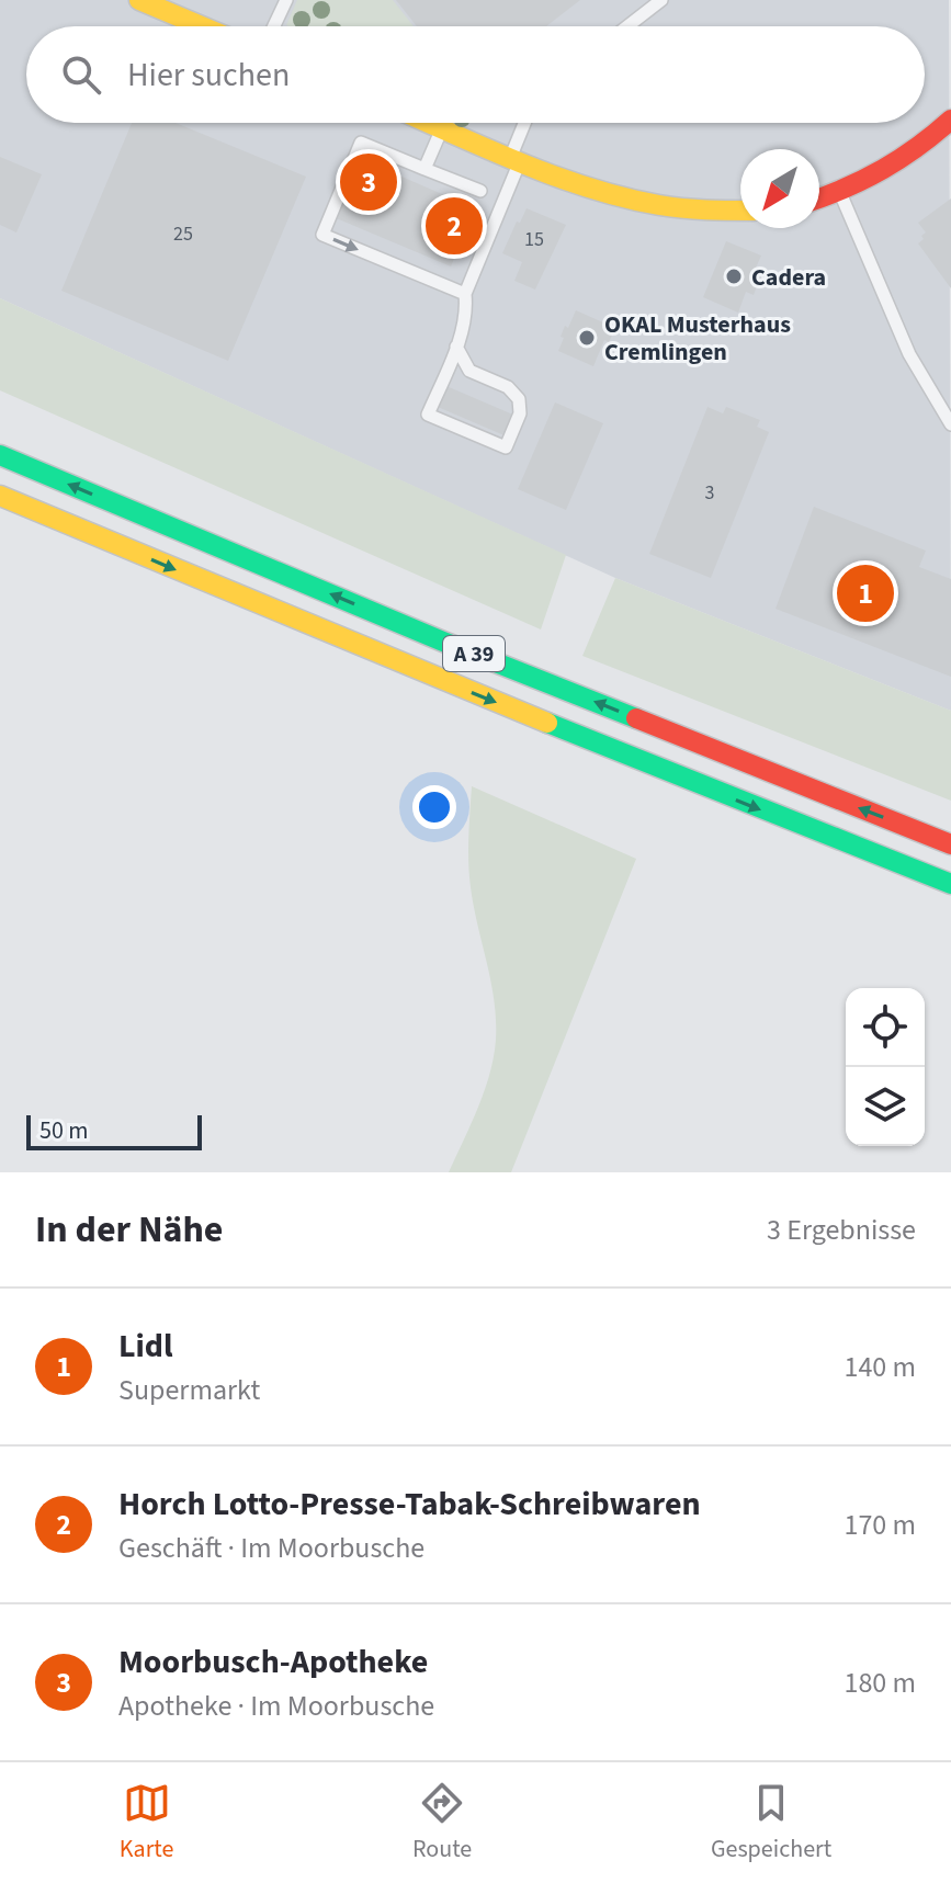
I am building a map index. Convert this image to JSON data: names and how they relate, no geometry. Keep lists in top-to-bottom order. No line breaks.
{"streets":{"main road":["A 39"]},"places":["Cadera","OKAL Musterhaus Cremlingen"],"house_numbers":["25","15","3"],"scale_bar":"50 m","north":"bottom left","page":{"search":"Hier suchen","pins":["3","2","1"],"scale":"50 m","heading":["In der Nähe","3 Ergebnisse"],"list":[{"mark":"1","name":"Lidl","note":"Supermarkt","value":"140 m"},{"mark":"2","name":"Horch Lotto-Presse-Tabak-Schreibwaren","note":"Geschäft · Im Moorbusche","value":"170 m"},{"mark":"3","name":"Moorbusch-Apotheke","note":"Apotheke · Im Moorbusche","value":"180 m"}],"nav":["Karte","Route","Gespeichert"]}}
